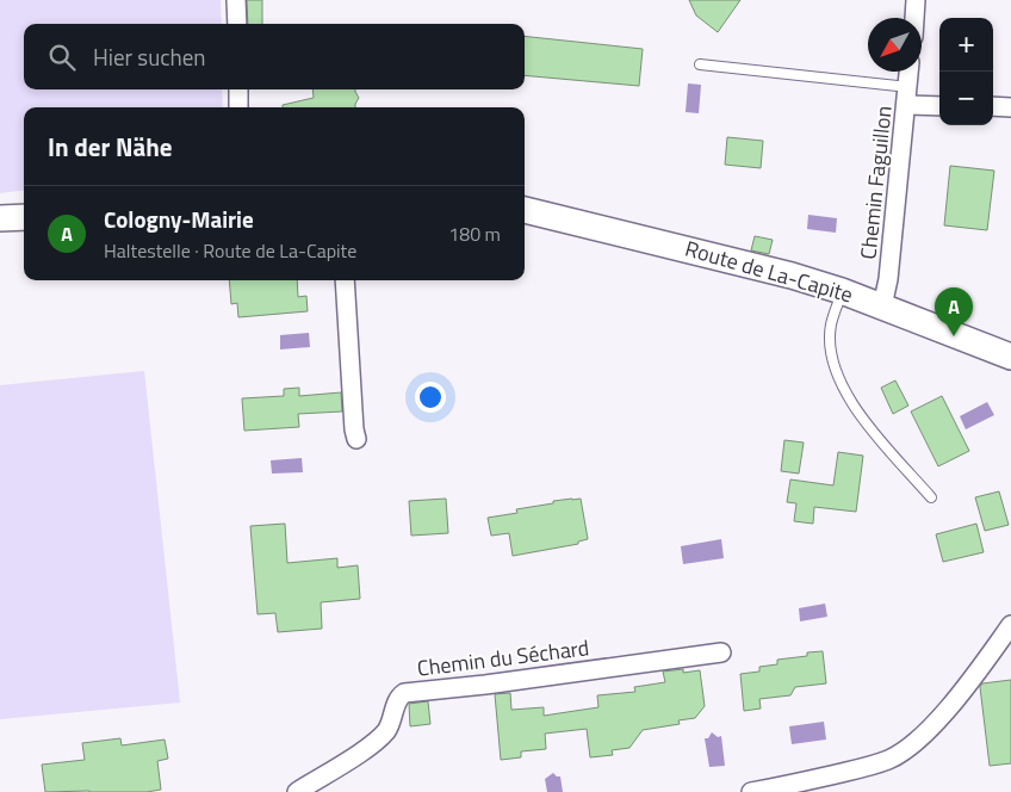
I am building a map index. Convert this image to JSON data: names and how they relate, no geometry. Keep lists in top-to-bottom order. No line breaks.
{"streets":{"street":["Chemin Faguillon","Route de La-Capite","Chemin du Séchard"]},"crossings":[["Chemin Faguillon","Route de La-Capite"]],"north":"bottom left","page":{"map_buttons":["+","−"],"search":"Hier suchen","heading":"In der Nähe","list":[{"mark":"A","name":"Cologny-Mairie","note":"Haltestelle · Route de La-Capite","value":"180 m"}],"pins":"A"}}
